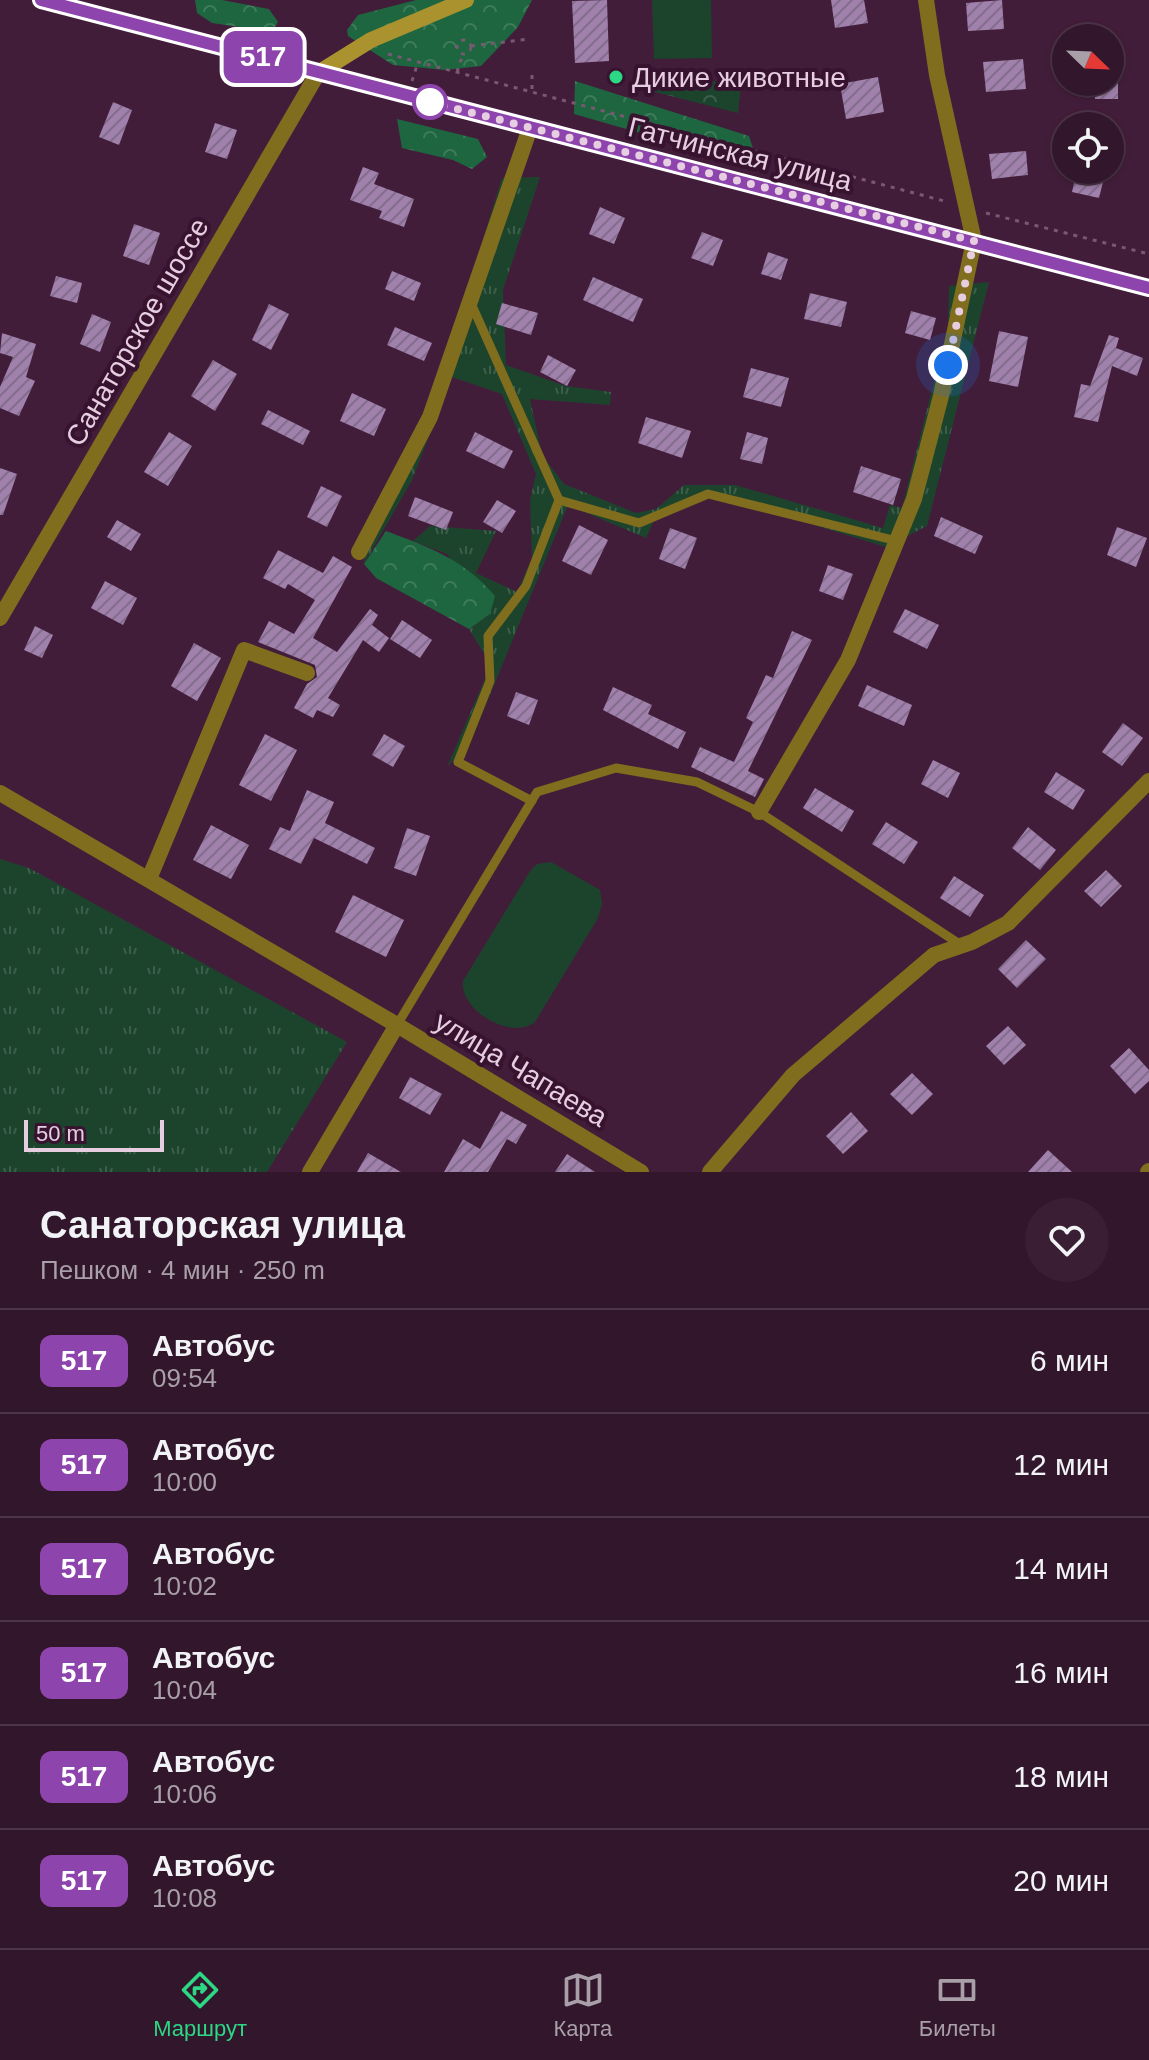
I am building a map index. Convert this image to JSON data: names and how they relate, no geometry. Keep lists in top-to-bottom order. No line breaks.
{"streets":{"main road":["Гатчинская улица"],"street":["Санаторское шоссе","улица Чапаева"]},"crossings":[["Гатчинская улица","Санаторское шоссе"]],"places":["Дикие животные"],"lines":["bus line 517"],"scale_bar":"50 m","north":"bottom right","page":{"on_map":"517","scale":"50 m","heading":["Санаторская улица","Пешком · 4 мин · 250 m"],"list":[{"mark":"517","name":"Автобус","note":"09:54","value":"6 мин"},{"mark":"517","name":"Автобус","note":"10:00","value":"12 мин"},{"mark":"517","name":"Автобус","note":"10:02","value":"14 мин"},{"mark":"517","name":"Автобус","note":"10:04","value":"16 мин"},{"mark":"517","name":"Автобус","note":"10:06","value":"18 мин"},{"mark":"517","name":"Автобус","note":"10:08","value":"20 мин"}],"tabs":["Маршрут","Карта","Билеты"]}}
